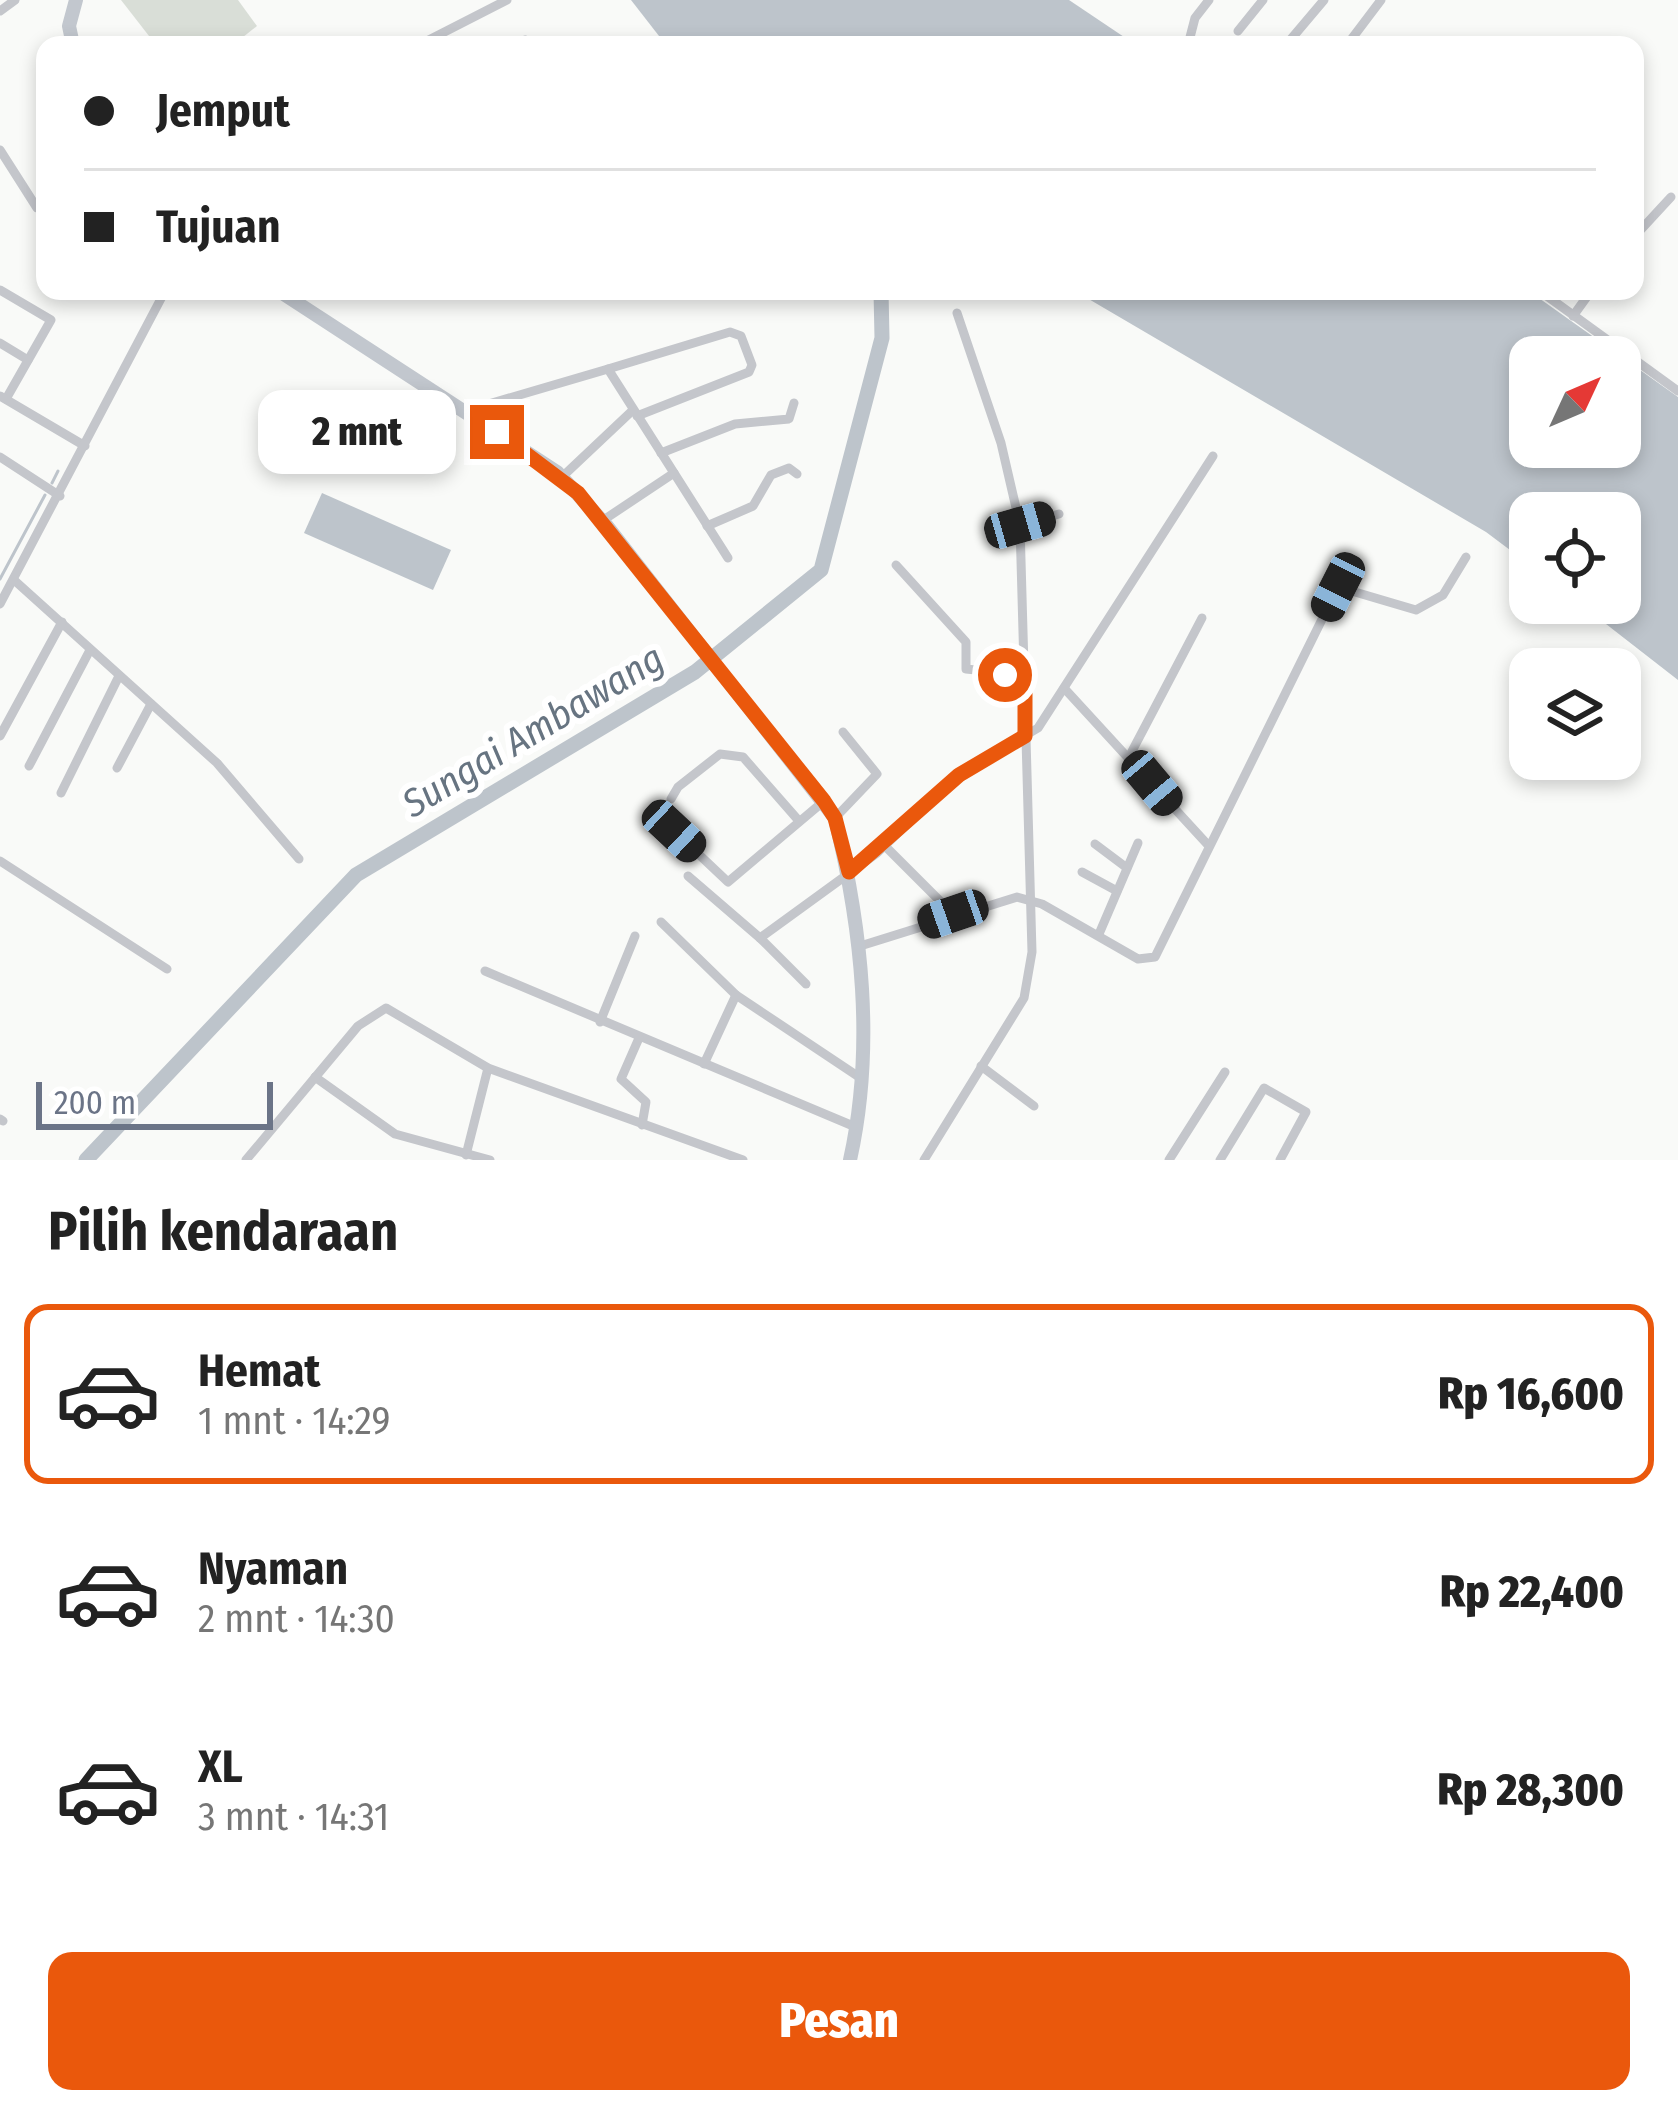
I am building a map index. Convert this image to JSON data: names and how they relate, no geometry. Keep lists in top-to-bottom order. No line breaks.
{"water":["Sungai Ambawang"],"scale_bar":"200 m","north":"top right","page":{"banner":["Jemput","Tujuan"],"bubble":"2 mnt","scale":"200 m","heading":"Pilih kendaraan","list":[{"name":"Hemat","note":"1 mnt · 14:29","value":"Rp 16,600"},{"name":"Nyaman","note":"2 mnt · 14:30","value":"Rp 22,400"},{"name":"XL","note":"3 mnt · 14:31","value":"Rp 28,300"}],"buttons":"Pesan"}}
